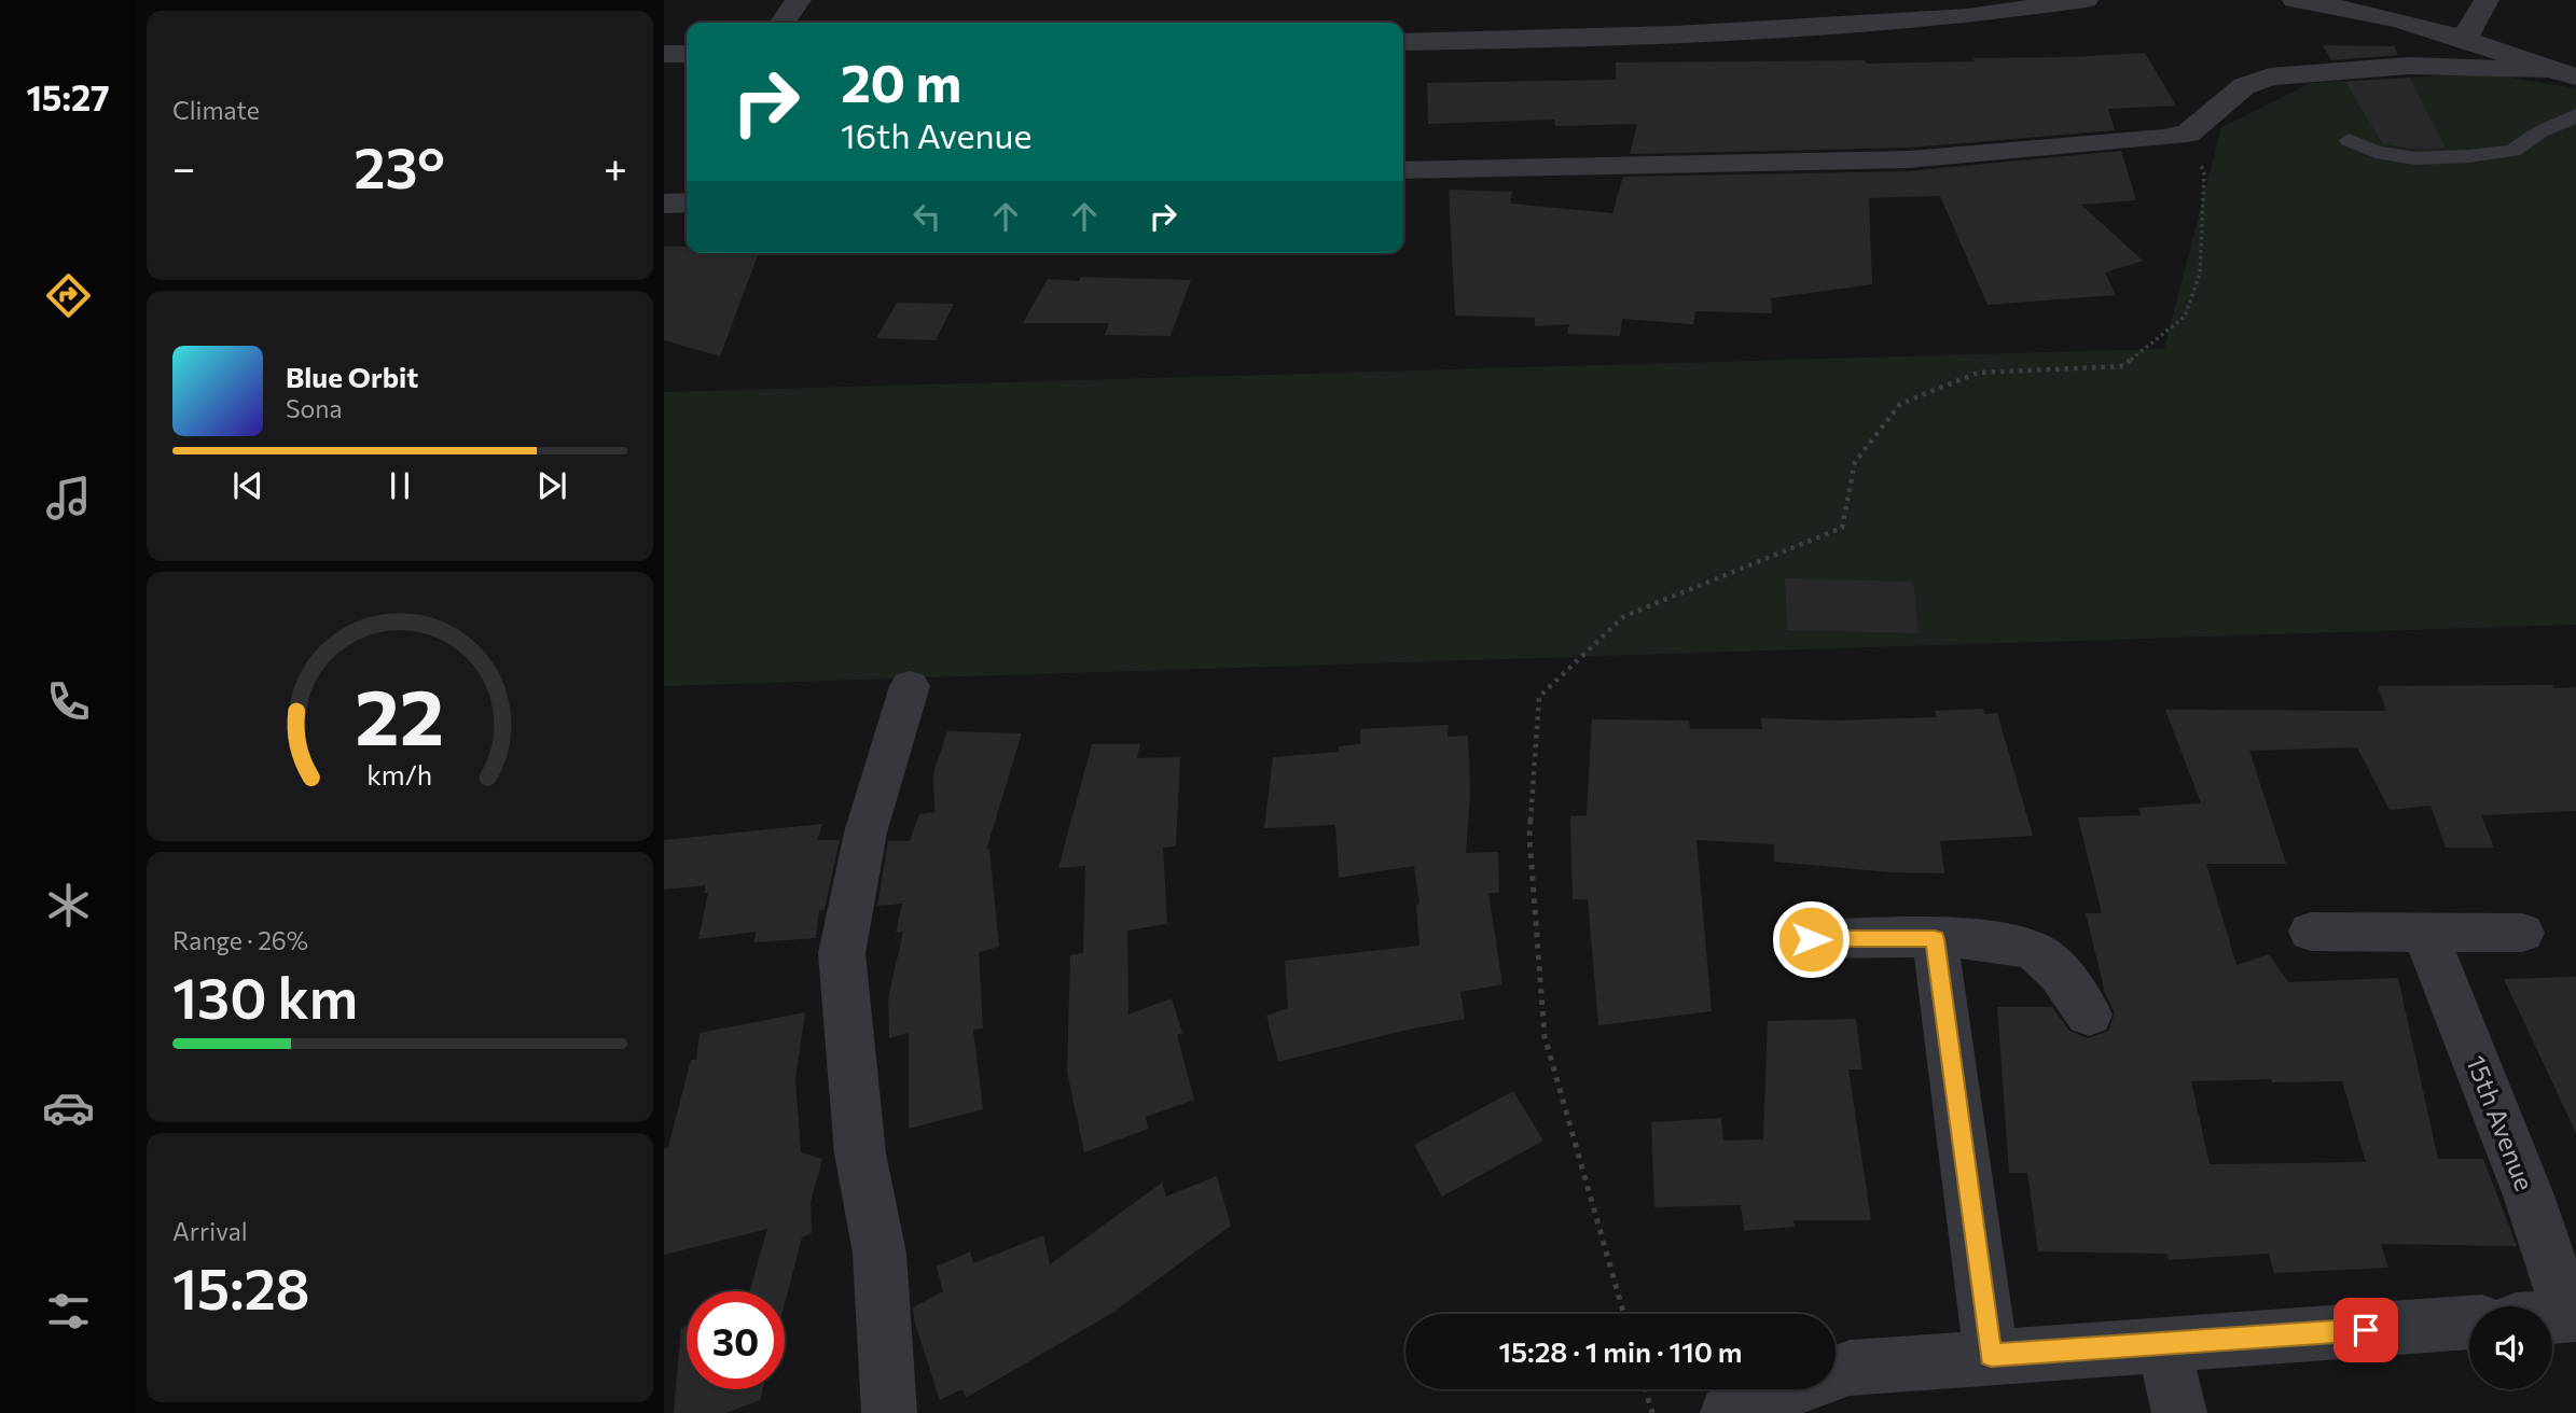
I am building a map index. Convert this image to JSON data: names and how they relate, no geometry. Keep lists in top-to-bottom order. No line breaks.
{"streets":{"street":["15th Avenue"]},"page":{"tabs":"15:27","tile":["Climate",["Range · 26%","130 km"],["Arrival","15:28"]],"turn":["20 m","16th Avenue"],"heat":["−","23°","+"],"song":["Blue Orbit","Sona"],"limit":"30","trip":"15:28 · 1 min · 110 m","gauge":["22","km/h"]}}
